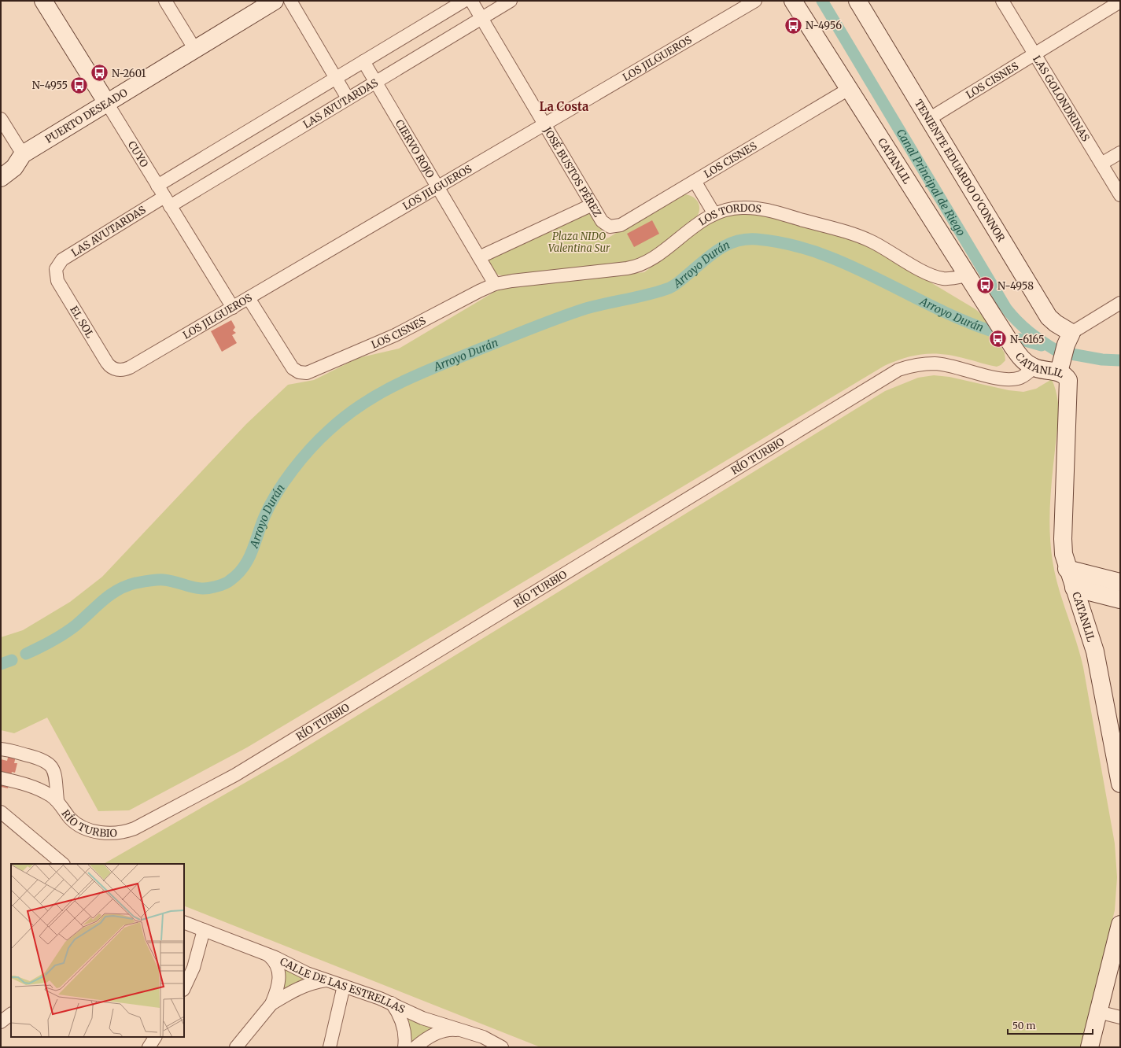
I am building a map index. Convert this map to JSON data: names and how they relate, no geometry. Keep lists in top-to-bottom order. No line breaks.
{"streets":{"street":["LOS JILGUEROS","LOS CISNES","LAS GOLONDRINAS","LAS AVUTARDAS","PUERTO DESEADO","CIERVO ROJO","CUYO","CATANLIL","TENIENTE EDUARDO O'CONNOR","JOSÉ BUSTOS PÉREZ","LOS TORDOS","EL SOL","RÍO TURBIO","CALLE DE LAS ESTRELLAS"]},"crossings":[["LOS JILGUEROS","LOS CISNES"],["LOS JILGUEROS","CIERVO ROJO"],["LOS JILGUEROS","CUYO"],["LOS JILGUEROS","JOSÉ BUSTOS PÉREZ"],["LOS JILGUEROS","EL SOL"],["LOS CISNES","LAS GOLONDRINAS"],["LOS CISNES","CIERVO ROJO"],["LOS CISNES","CATANLIL"],["LOS CISNES","TENIENTE EDUARDO O'CONNOR"],["LOS CISNES","JOSÉ BUSTOS PÉREZ"],["LOS CISNES","LOS TORDOS"],["LAS AVUTARDAS","CIERVO ROJO"],["LAS AVUTARDAS","CUYO"],["LAS AVUTARDAS","JOSÉ BUSTOS PÉREZ"],["LAS AVUTARDAS","EL SOL"],["PUERTO DESEADO","CUYO"],["CIERVO ROJO","LOS TORDOS"],["CATANLIL","LOS TORDOS"],["CATANLIL","RÍO TURBIO"]],"districts":["La Costa"],"water":["Canal Principal de Riego","Arroyo Durán"],"parks":["Plaza NIDO Valentina Sur"],"places":{"bus stop":["N-4956","N-2601","N-4955","N-4958","N-6165"]},"scale_bar":"50 m"}
